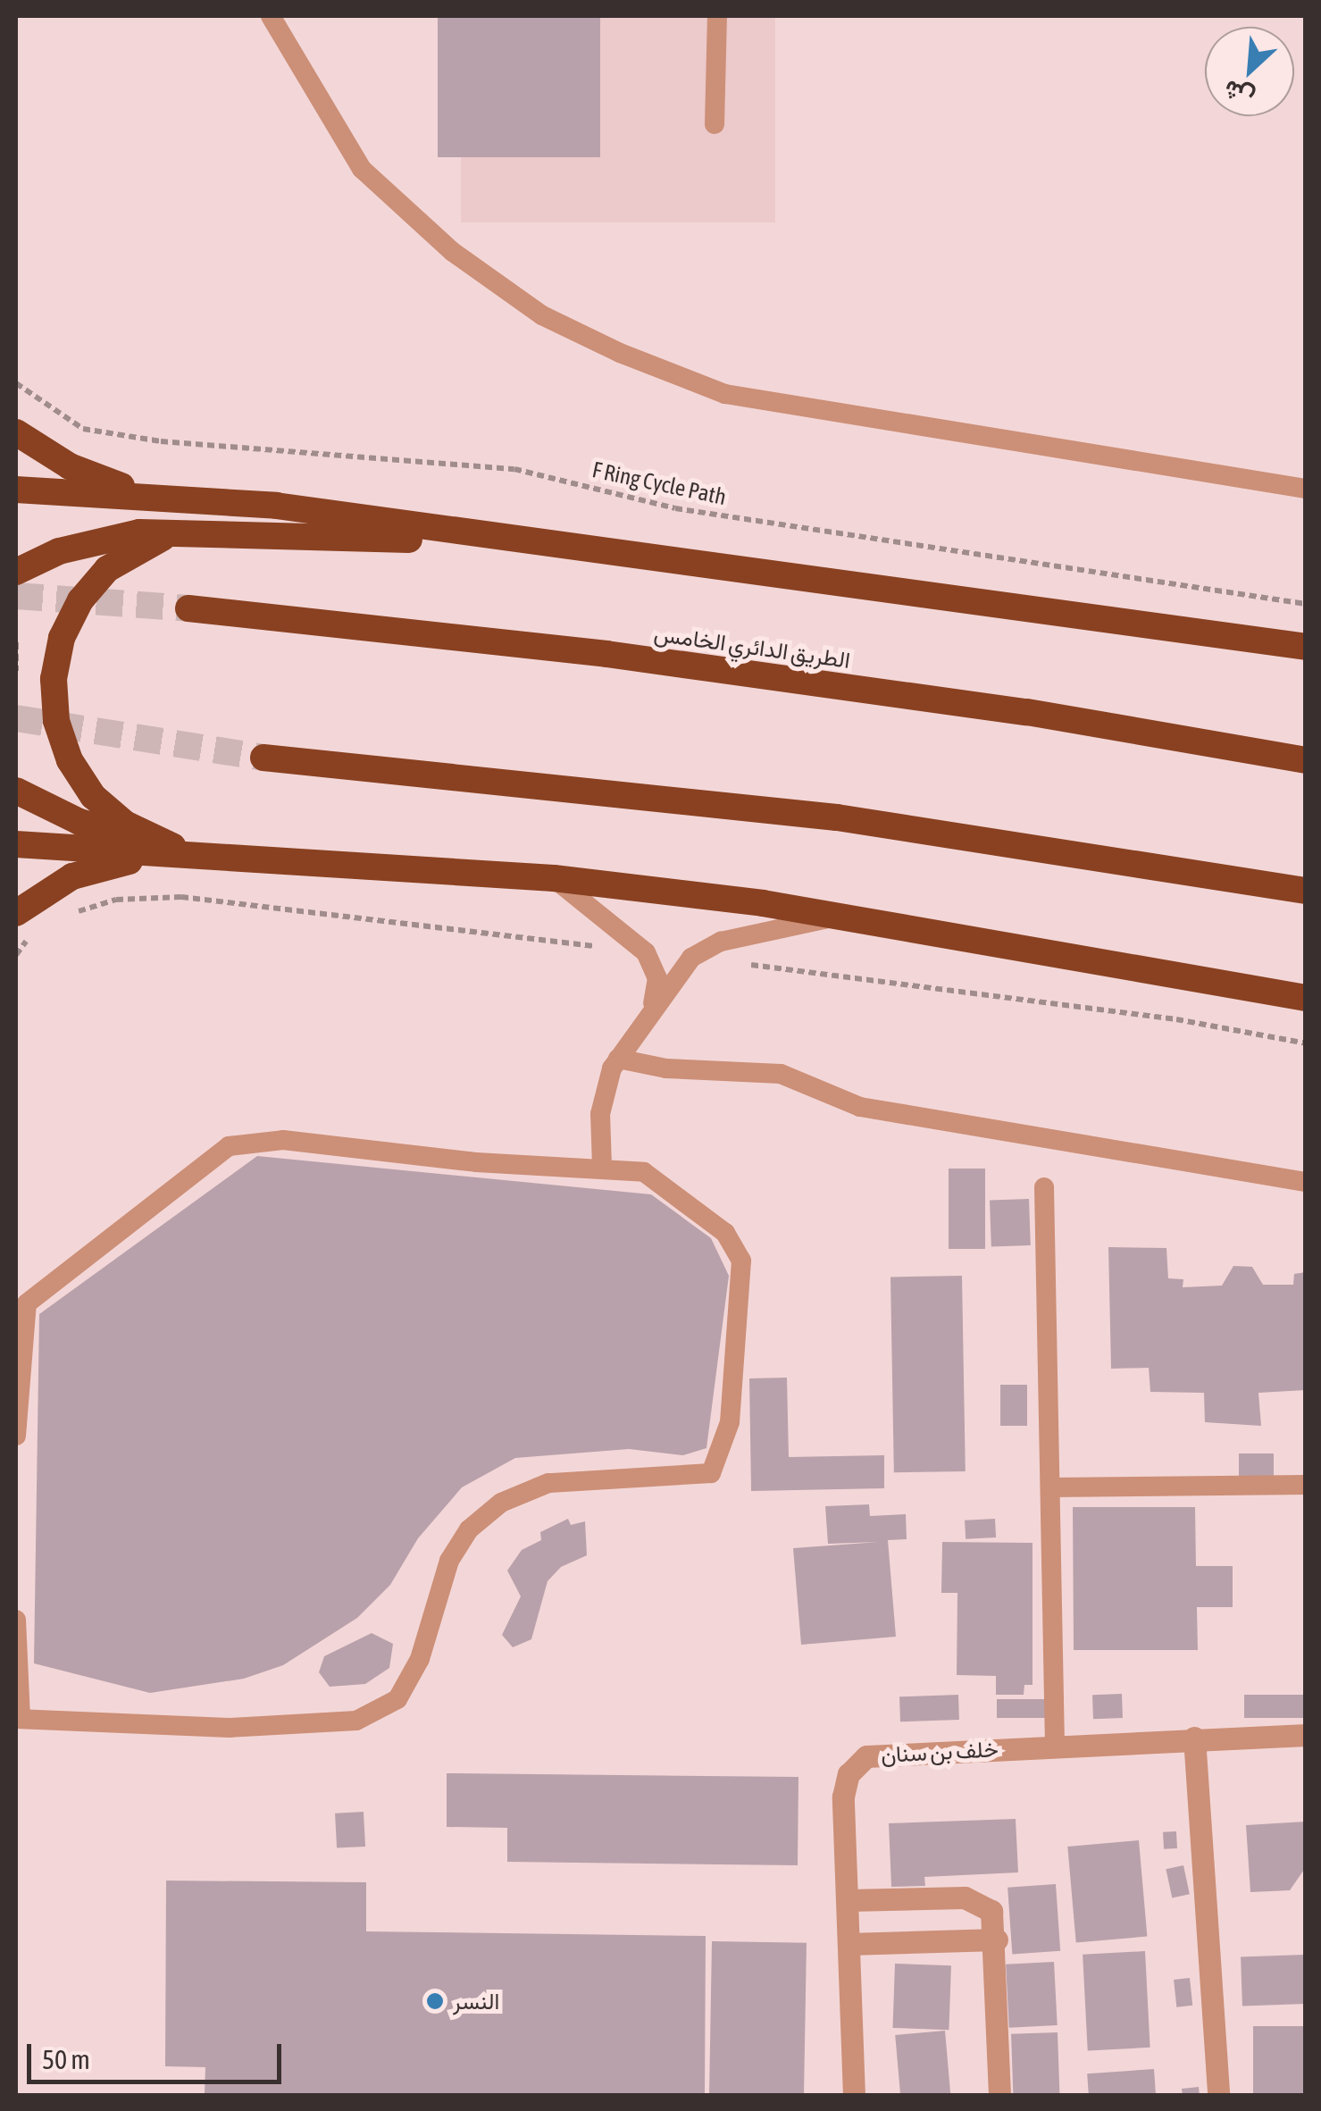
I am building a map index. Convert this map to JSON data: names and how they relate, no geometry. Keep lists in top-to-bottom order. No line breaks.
{"streets":{"highway":["الطريق الدائري الخامس"],"street":["خلف بن سنان"],"path":["F Ring Cycle Path"]},"places":["النسر"],"scale_bar":"50 m","north":"bottom left"}
